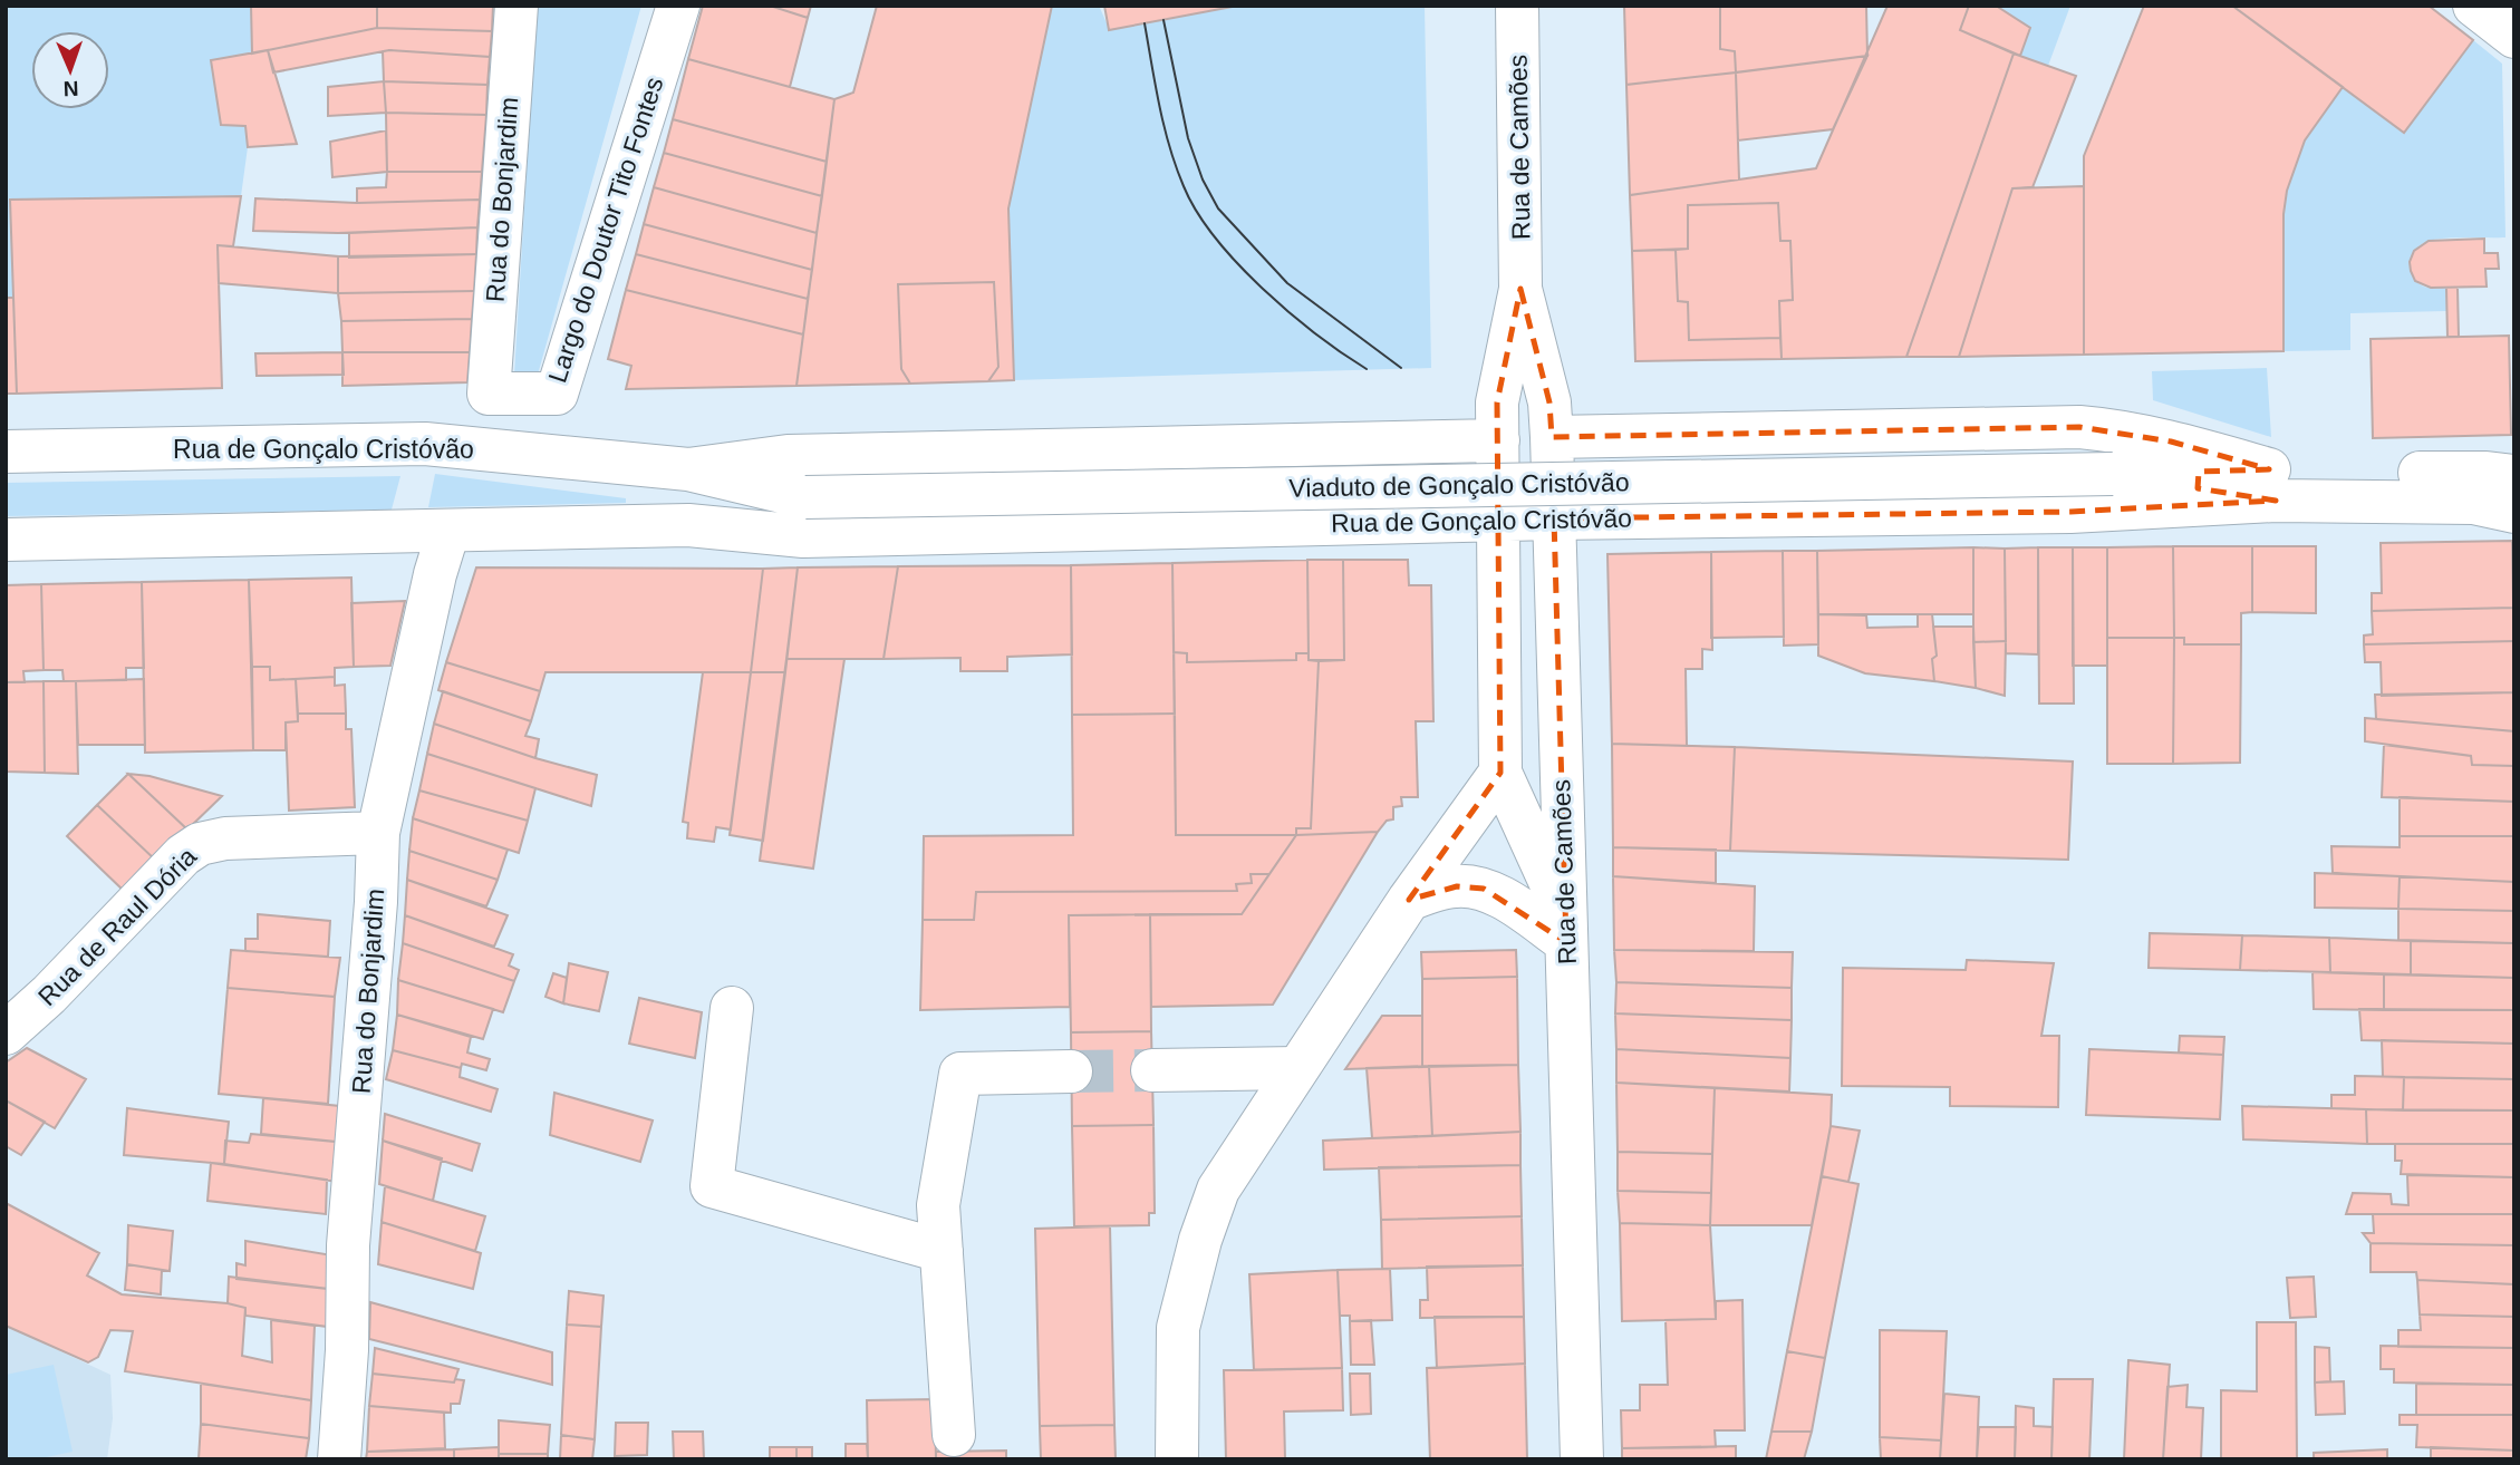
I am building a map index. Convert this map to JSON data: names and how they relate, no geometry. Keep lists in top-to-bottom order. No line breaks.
{"streets":{"main road":["Rua de Camões","Rua do Bonjardim","Largo do Doutor Tito Fontes","Rua de Gonçalo Cristóvão","Viaduto de Gonçalo Cristóvão","Rua de Raul Dória"]},"crossings":[["Rua de Camões","Rua de Gonçalo Cristóvão"],["Rua do Bonjardim","Largo do Doutor Tito Fontes"],["Rua do Bonjardim","Rua de Gonçalo Cristóvão"],["Rua do Bonjardim","Rua de Raul Dória"],["Rua de Gonçalo Cristóvão","Viaduto de Gonçalo Cristóvão"]],"north":"bottom"}
